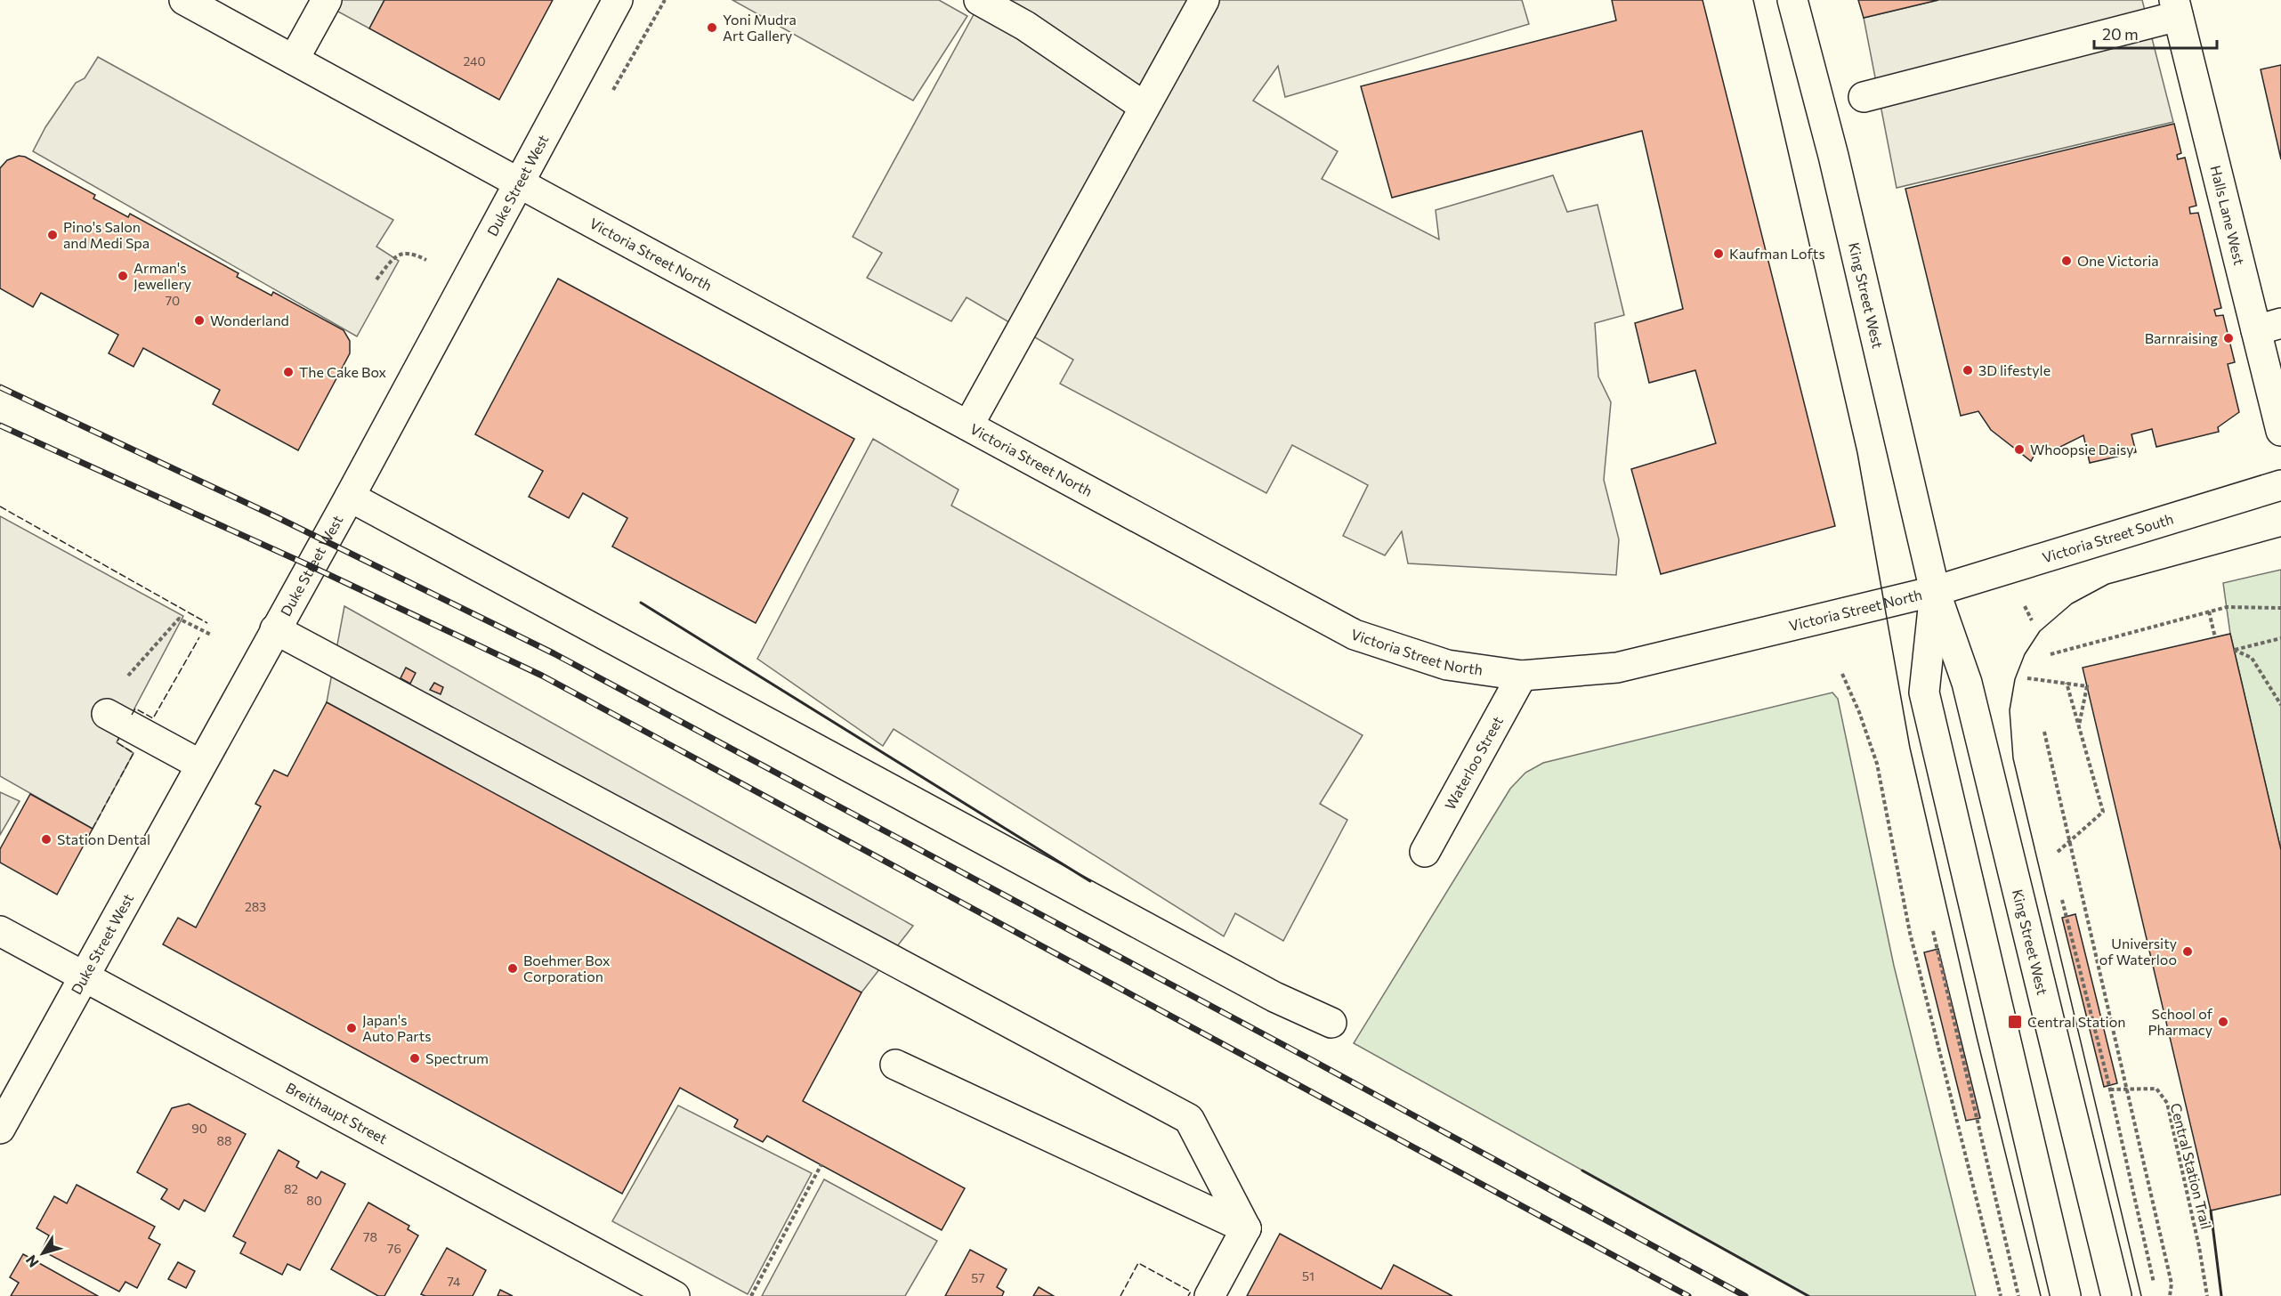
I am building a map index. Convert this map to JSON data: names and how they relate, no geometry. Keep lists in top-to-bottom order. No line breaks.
{"streets":{"main road":["Duke Street West","Halls Lane West","Victoria Street North","King Street West","Victoria Street South","Waterloo Street","Breithaupt Street"],"path":["Central Station Trail"]},"crossings":[["Duke Street West","Victoria Street North"],["Duke Street West","Breithaupt Street"],["Victoria Street North","King Street West"],["Victoria Street North","Victoria Street South"],["Victoria Street North","Waterloo Street"],["King Street West","Victoria Street South"]],"places":{"other":["Yoni Mudra Art Gallery","Pino's Salon and Medi Spa","Kaufman Lofts","One Victoria","Arman's Jewellery","Wonderland","Barnraising","3D lifestyle","The Cake Box","Whoopsie Daisy","Station Dental","University of Waterloo","Boehmer Box Corporation","School of Pharmacy","Japan's Auto Parts","Spectrum"],"transit":["Central Station"]},"house_numbers":["240","70","283","90","88","82","80","78","76","51","57","74"],"scale_bar":"20 m","north":"bottom left"}
